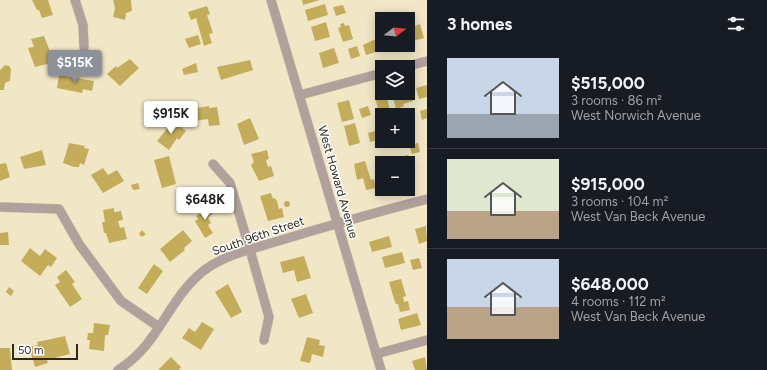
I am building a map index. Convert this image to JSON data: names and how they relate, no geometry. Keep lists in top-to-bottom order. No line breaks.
{"streets":{"street":["West Howard Avenue","South 96th Street"]},"crossings":[["West Howard Avenue","South 96th Street"]],"scale_bar":"50 m","north":"right","page":{"heading":"3 homes","map_buttons":["+","−"],"list":[{"name":"$515,000","note":"3 rooms · 86 m² · West Norwich Avenue"},{"name":"$915,000","note":"3 rooms · 104 m² · West Van Beck Avenue"},{"name":"$648,000","note":"4 rooms · 112 m² · West Van Beck Avenue"}],"price":["$515K","$915K","$648K"],"scale":"50 m"}}
